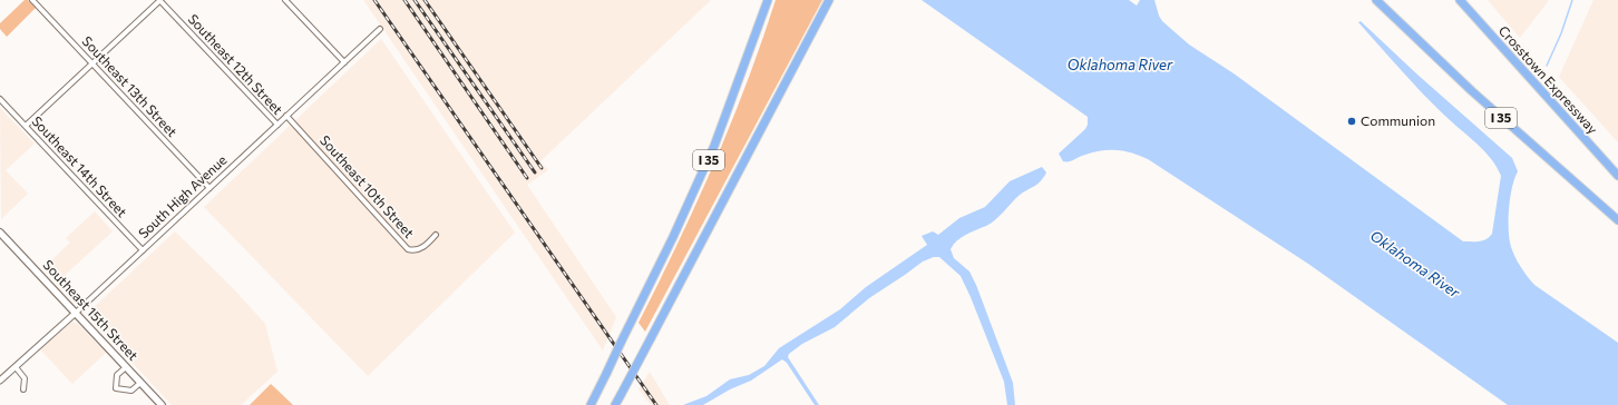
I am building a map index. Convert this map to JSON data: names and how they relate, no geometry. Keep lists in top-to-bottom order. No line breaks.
{"streets":{"highway":["Crosstown Expressway","I 35"],"main road":["Southeast 15th Street"],"street":["Southeast 12th Street","Southeast 13th Street","Southeast 14th Street","Southeast 10th Street","South High Avenue"]},"crossings":[["Southeast 12th Street","South High Avenue"],["Southeast 13th Street","South High Avenue"],["Southeast 14th Street","South High Avenue"],["Southeast 10th Street","South High Avenue"],["South High Avenue","Southeast 15th Street"]],"water":["Oklahoma River"],"places":["Communion"]}
